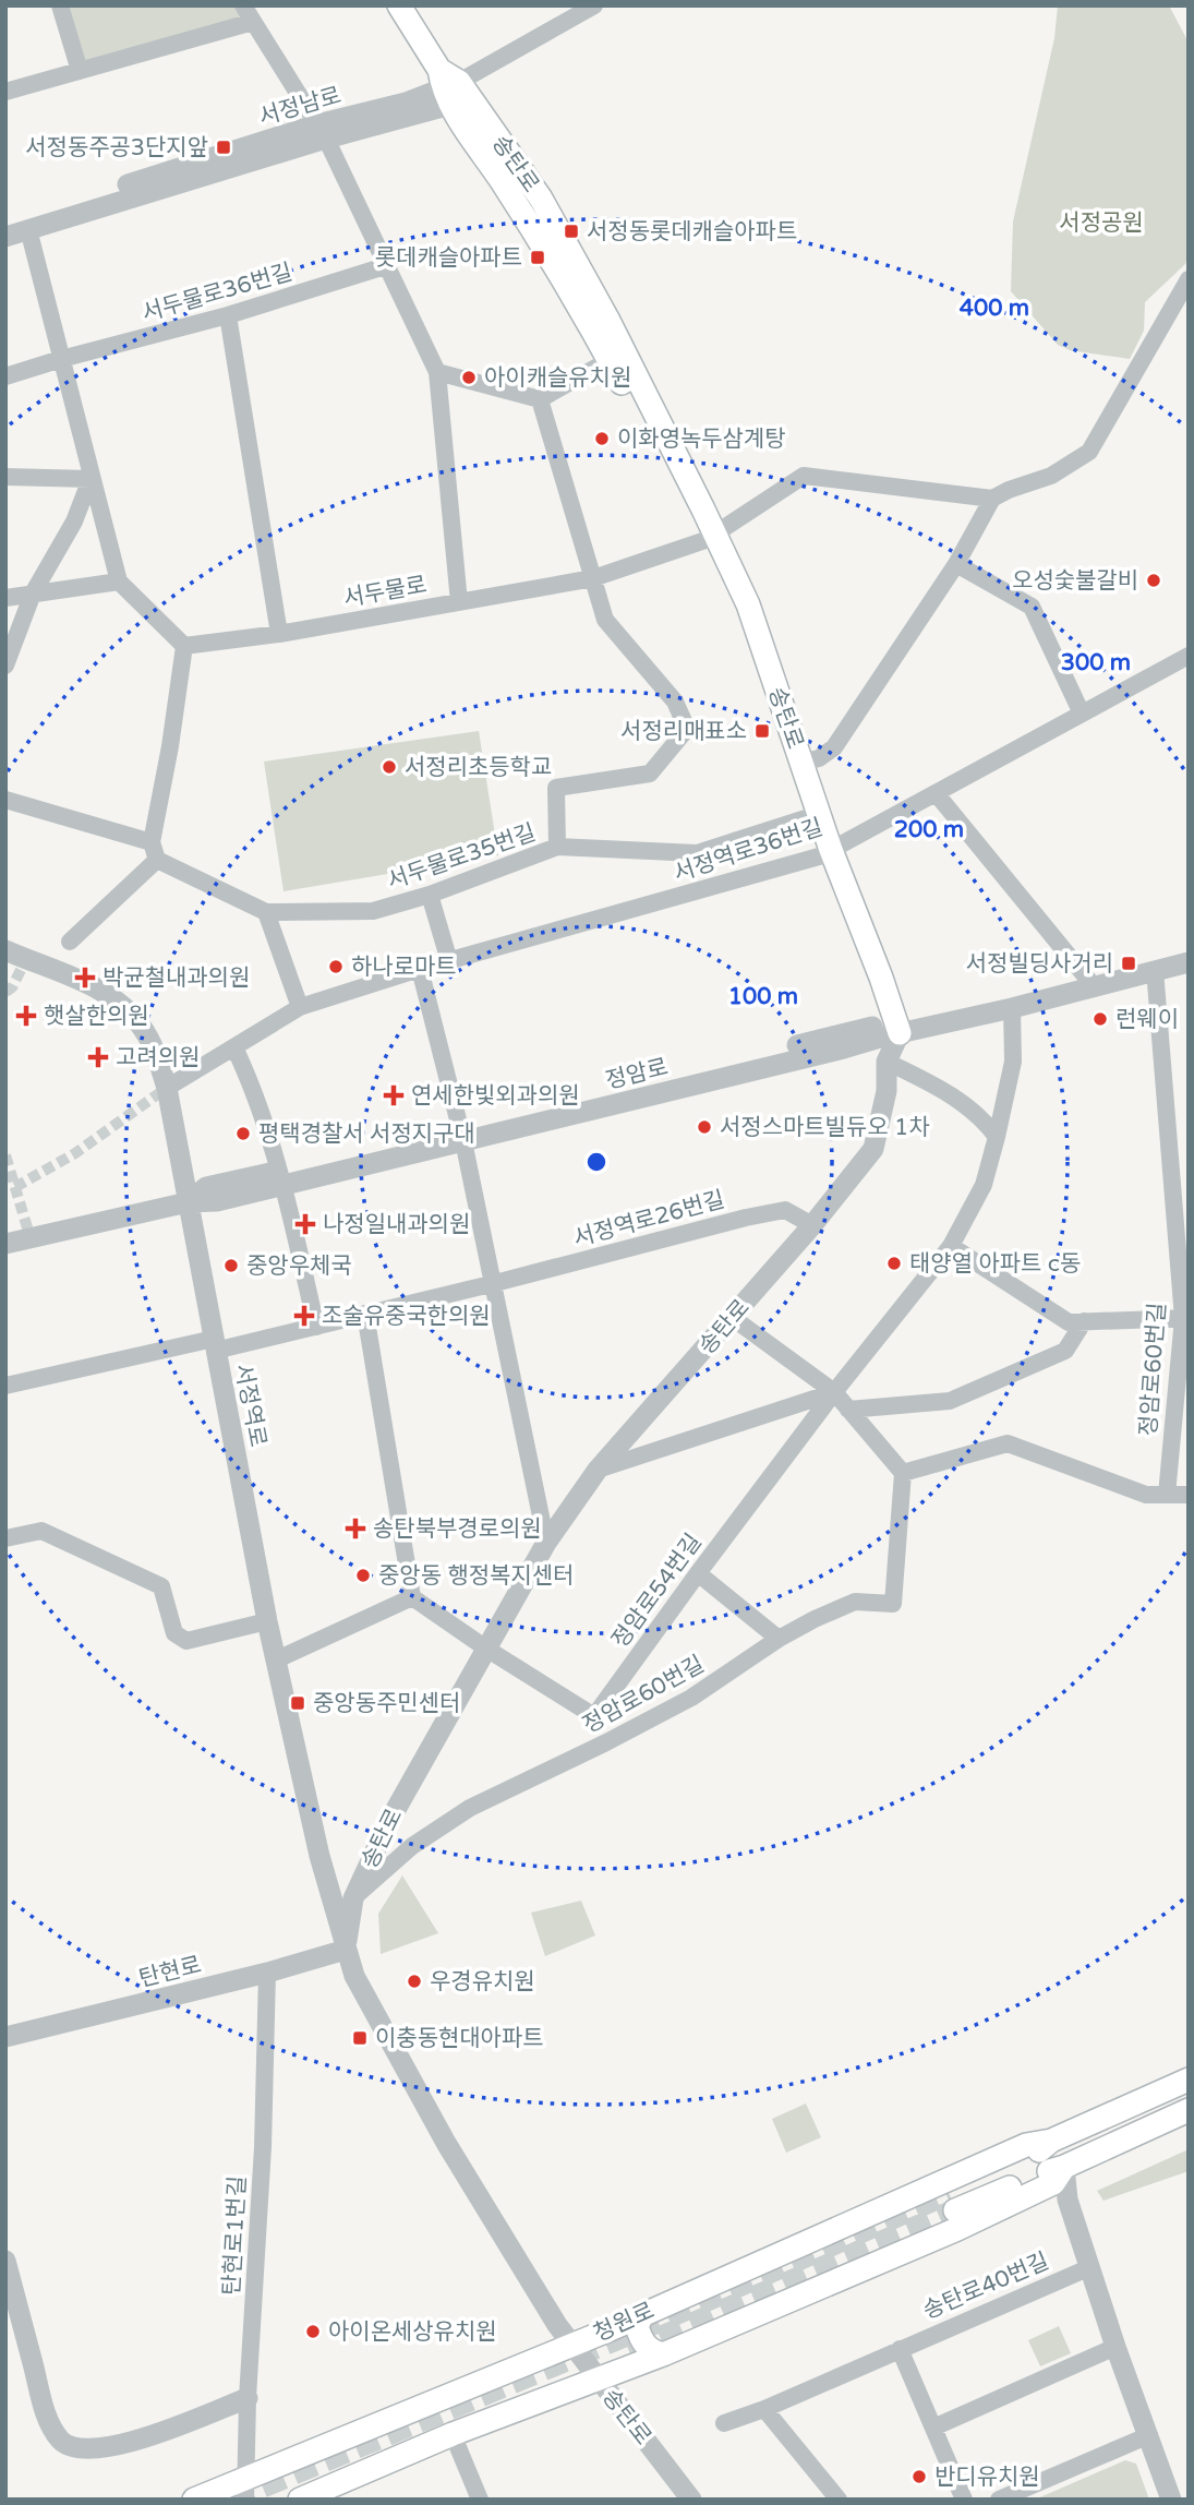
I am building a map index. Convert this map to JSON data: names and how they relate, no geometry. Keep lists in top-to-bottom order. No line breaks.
{"streets":{"main road":["송탄로","청원로"],"street":["서정남로","서두물로36번길","서두물로","서정역로36번길","서두물로35번길","서정역로26번길","정암로60번길","서정역로","정암로54번길","탄현로","탄현로1번길","송탄로40번길"]},"crossings":[["서정남로","송탄로"],["송탄로","서두물로"],["송탄로","서정역로36번길"],["송탄로","서두물로35번길"],["송탄로","서정역로26번길"],["송탄로","정암로60번길"],["송탄로","서정역로"],["송탄로","정암로54번길"],["송탄로","탄현로"],["송탄로","청원로"],["서정역로36번길","서정역로"],["서정역로26번길","서정역로"],["서정역로","탄현로"],["탄현로","탄현로1번길"],["탄현로1번길","청원로"]],"parks":["서정공원"],"places":{"transit":["서정동주공3단지앞","서정동롯데캐슬아파트","롯데캐슬아파트","서정리매표소","서정빌딩사거리","중앙동주민센터","이충동현대아파트"],"other":["아이캐슬유치원","이화영녹두삼계탕","오성숯불갈비","서정리초등학교","하나로마트","런웨이","서정스마트빌듀오 1차","평택경찰서 서정지구대","태양열 아파트 c동","중앙우체국","중앙동 행정복지센터","우경유치원","아이온세상유치원","반디유치원"],"health":["박균철내과의원","햇살한의원","고려의원","연세한빛외과의원","나정일내과의원","조술유중국한의원","송탄북부경로의원"]},"rings":["400 m","300 m","200 m","100 m"]}
